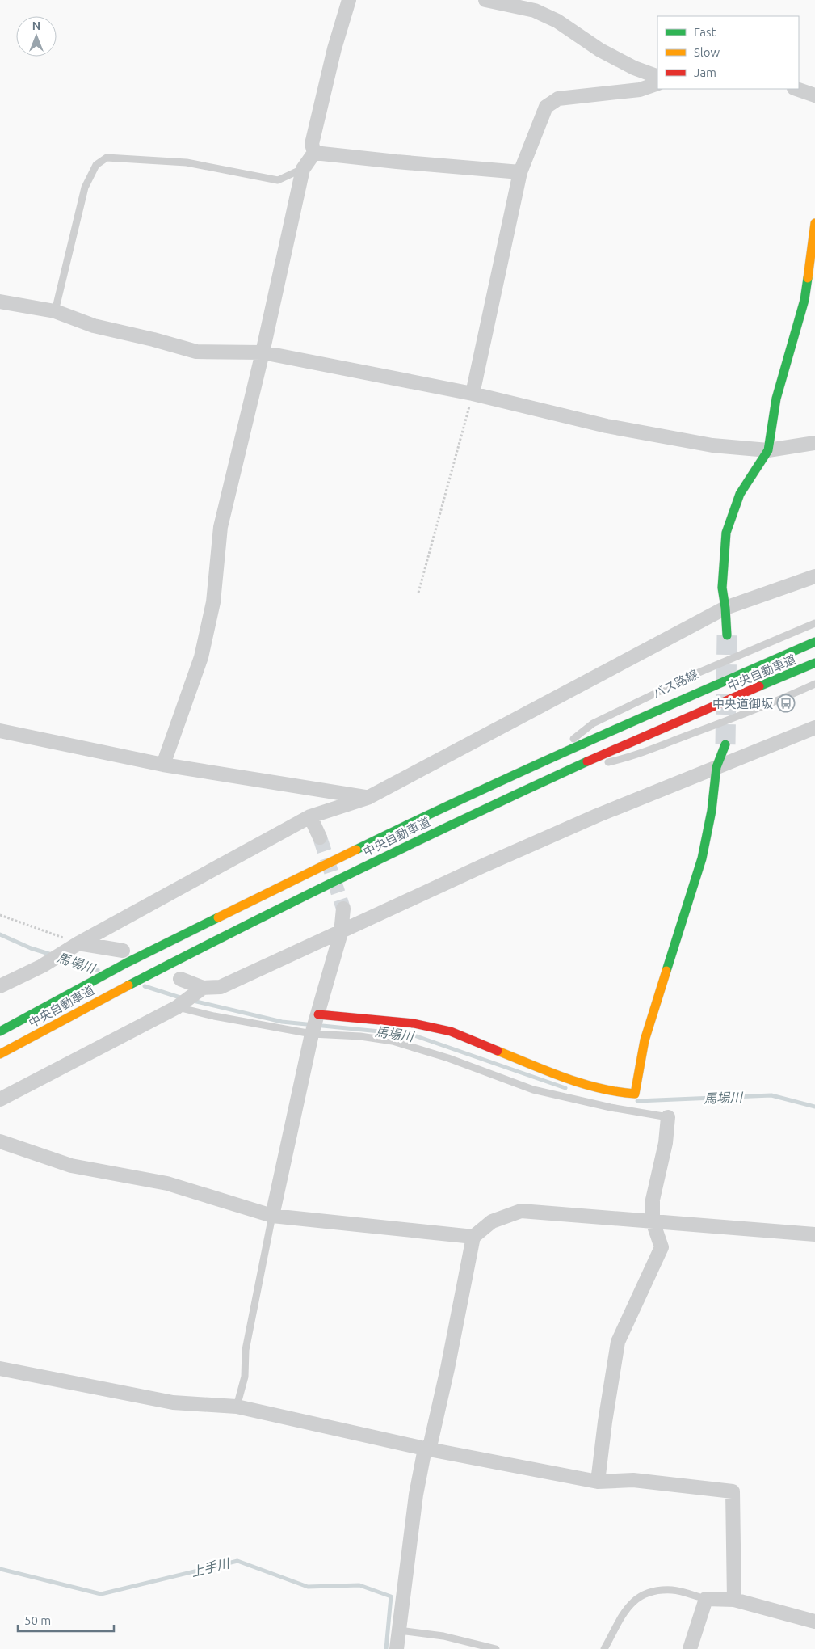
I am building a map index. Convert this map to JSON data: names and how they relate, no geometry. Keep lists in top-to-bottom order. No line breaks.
{"streets":{"main road":["中央自動車道"],"lane":["バス路線"]},"crossings":[["中央自動車道","バス路線"]],"water":["馬場川","上手川"],"places":{"bus stop":["中央道御坂"]},"legend":["Fast","Slow","Jam"],"scale_bar":"50 m","north":"top"}
